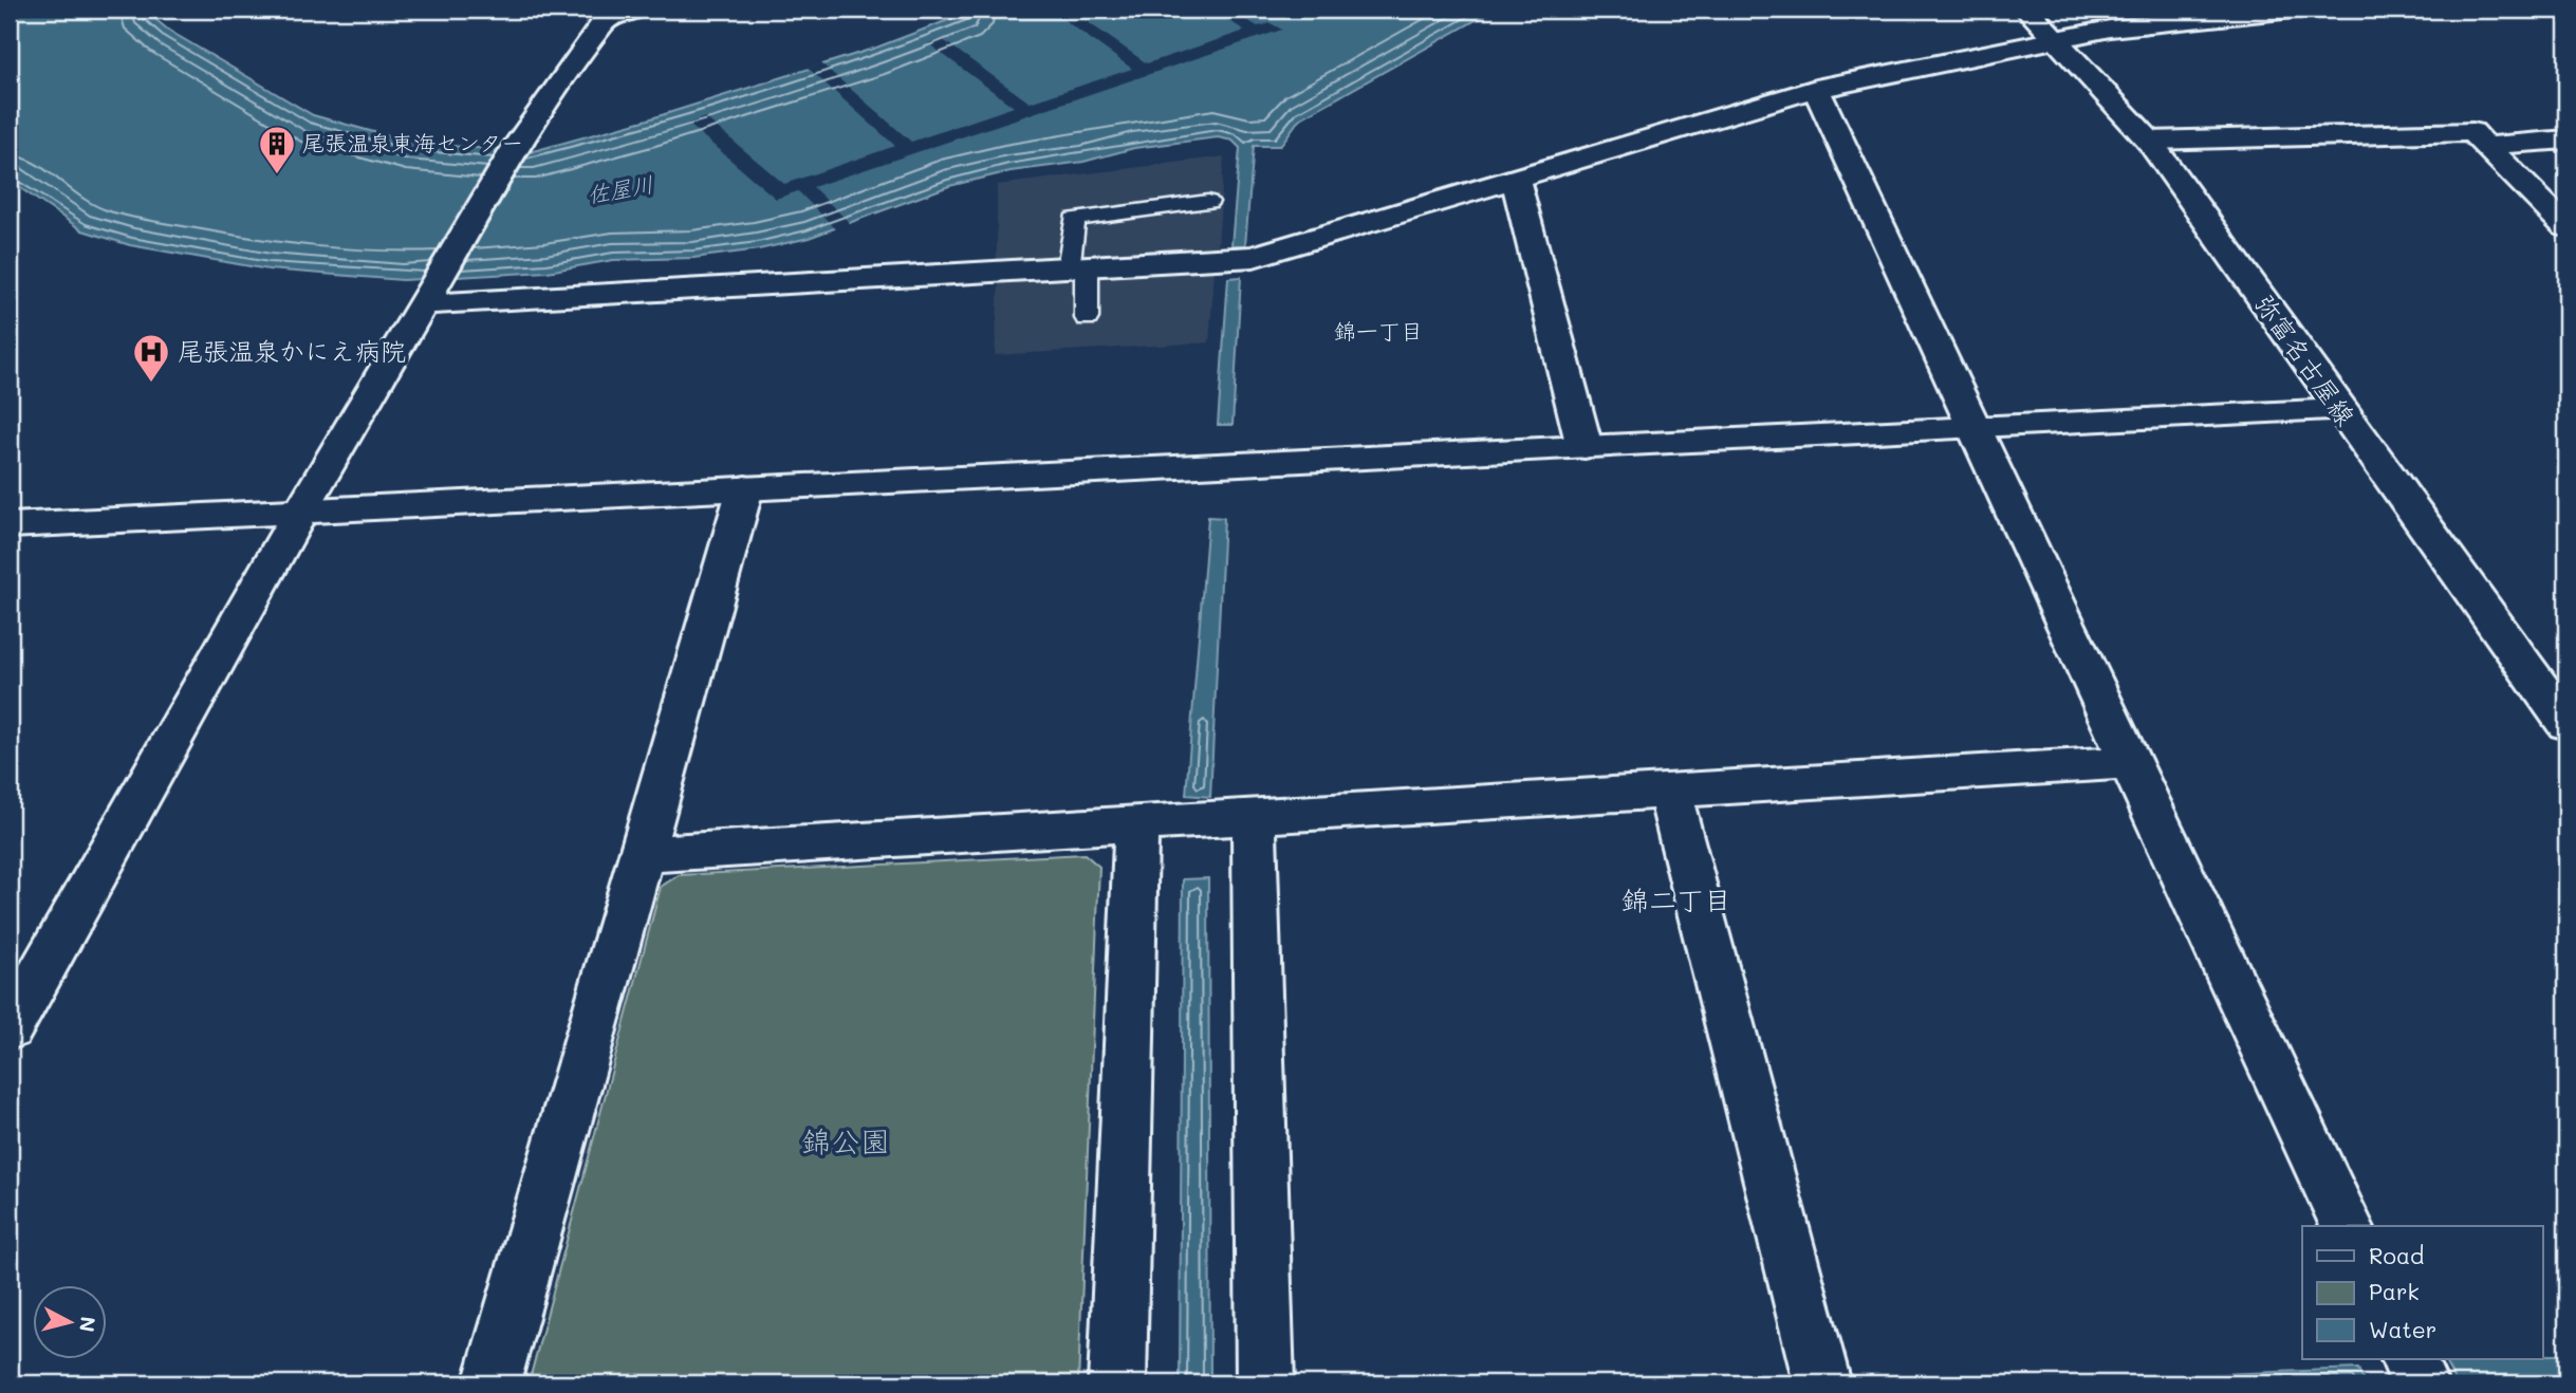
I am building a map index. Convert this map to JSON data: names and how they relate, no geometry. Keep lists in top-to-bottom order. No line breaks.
{"streets":{"street":["弥富名古屋線"]},"districts":["錦一丁目","錦二丁目"],"water":["佐屋川"],"parks":["錦公園"],"places":{"building":["尾張温泉東海センター"],"hospital":["尾張温泉かにえ病院"]},"legend":["Road","Park","Water"],"north":"right"}
